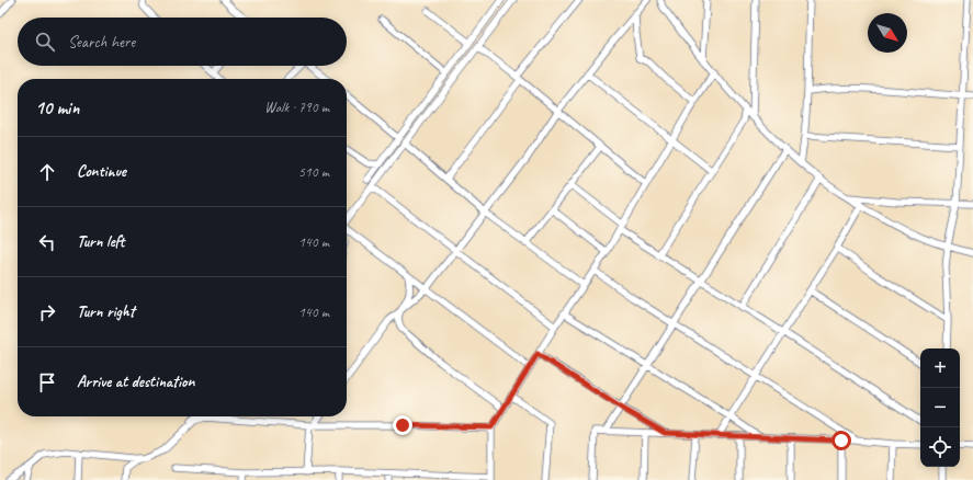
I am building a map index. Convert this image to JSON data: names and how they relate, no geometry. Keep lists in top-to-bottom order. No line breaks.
{"north":"bottom right","page":{"search":"Search here","heading":["10 min","Walk · 790 m"],"list":[["Continue","510 m"],["Turn left","140 m"],["Turn right","140 m"],"Arrive at destination"],"map_buttons":["+","−"]}}
